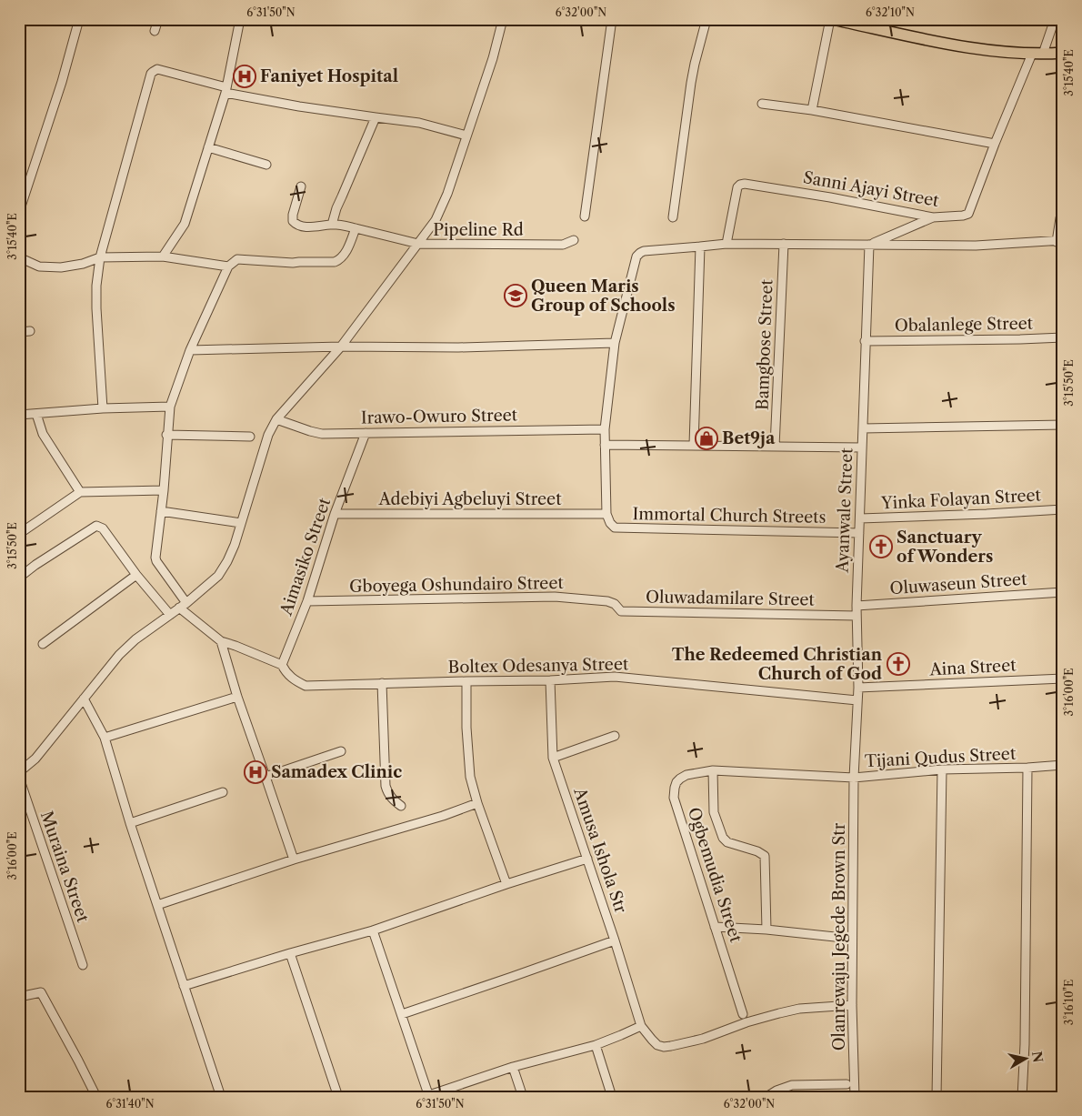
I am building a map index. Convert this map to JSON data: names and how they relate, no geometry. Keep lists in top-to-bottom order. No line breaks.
{"streets":{"street":["Sanni Ajayi Street","Pipeline Rd","Obalanlege Street","Bamgbose Street","Irawo-Owuro Street","Adebiyi Agbeluyi Street","Yinka Folayan Street","Ayanwale Street","Immortal Church Streets","Aimasiko Street","Oluwaseun Street","Gboyega Oshundairo Street","Oluwadamilare Street","Boltex Odesanya Street","Aina Street","Tijani Qudus Street","Amusa Ishola Str","Muraina Street","Ogbemudia Street","Olanrewaju Jegede Brown Str"]},"crossings":[["Obalanlege Street","Ayanwale Street"],["Irawo-Owuro Street","Aimasiko Street"],["Adebiyi Agbeluyi Street","Immortal Church Streets"],["Adebiyi Agbeluyi Street","Aimasiko Street"],["Yinka Folayan Street","Ayanwale Street"],["Ayanwale Street","Immortal Church Streets"],["Ayanwale Street","Oluwaseun Street"],["Ayanwale Street","Oluwadamilare Street"],["Ayanwale Street","Boltex Odesanya Street"],["Ayanwale Street","Aina Street"],["Ayanwale Street","Tijani Qudus Street"],["Ayanwale Street","Olanrewaju Jegede Brown Str"],["Aimasiko Street","Gboyega Oshundairo Street"],["Aimasiko Street","Boltex Odesanya Street"],["Gboyega Oshundairo Street","Oluwadamilare Street"],["Boltex Odesanya Street","Amusa Ishola Str"],["Tijani Qudus Street","Ogbemudia Street"],["Tijani Qudus Street","Olanrewaju Jegede Brown Str"]],"places":{"hospital":["Faniyet Hospital","Samadex Clinic"],"school or university":["Queen Maris Group of Schools"],"shop":["Bet9ja"],"church":["Sanctuary of Wonders","The Redeemed Christian Church of God"]},"north":"right","coordinates":["6°31'50\"N","6°32'00\"N","6°32'10\"N","3°15'40\"E","3°15'50\"E","3°16'00\"E","3°16'10\"E","6°31'40\"N"]}
